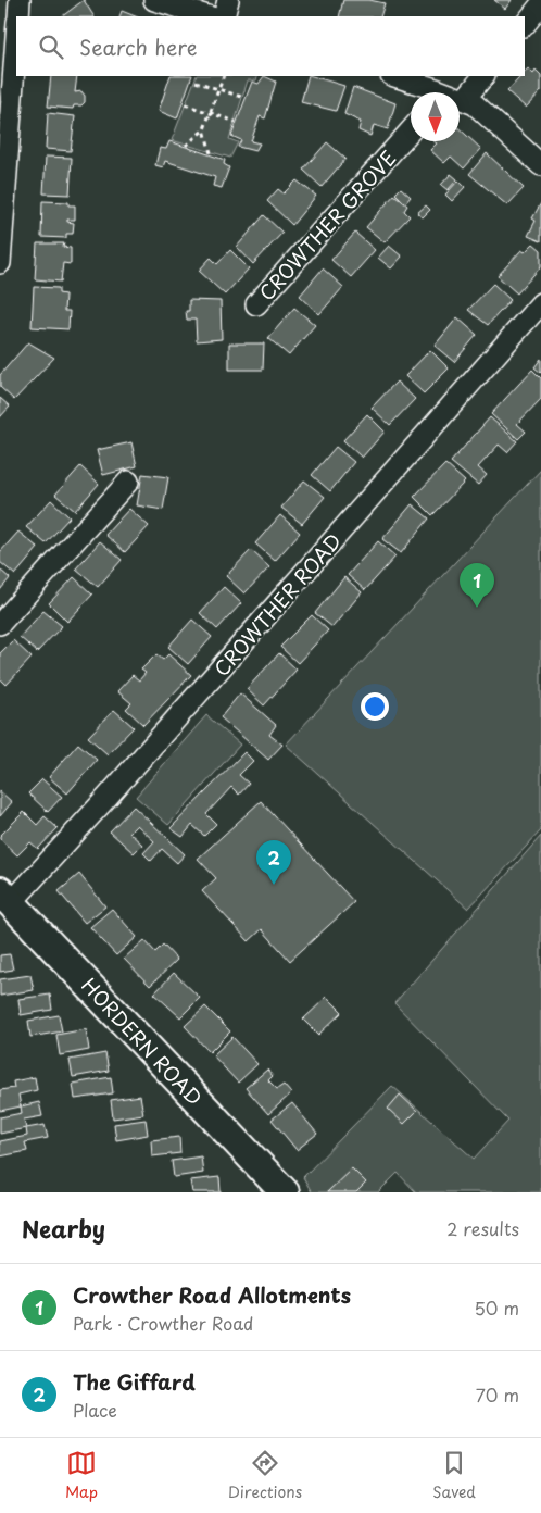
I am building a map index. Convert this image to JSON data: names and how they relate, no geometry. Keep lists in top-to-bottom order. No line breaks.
{"streets":{"street":["CROWTHER GROVE","CROWTHER ROAD","HORDERN ROAD"]},"crossings":[["CROWTHER ROAD","HORDERN ROAD"]],"north":"bottom","page":{"search":"Search here","pins":["1","2"],"heading":["Nearby","2 results"],"list":[{"mark":"1","name":"Crowther Road Allotments","note":"Park · Crowther Road","value":"50 m"},{"mark":"2","name":"The Giffard","note":"Place","value":"70 m"}],"nav":["Map","Directions","Saved"]}}
